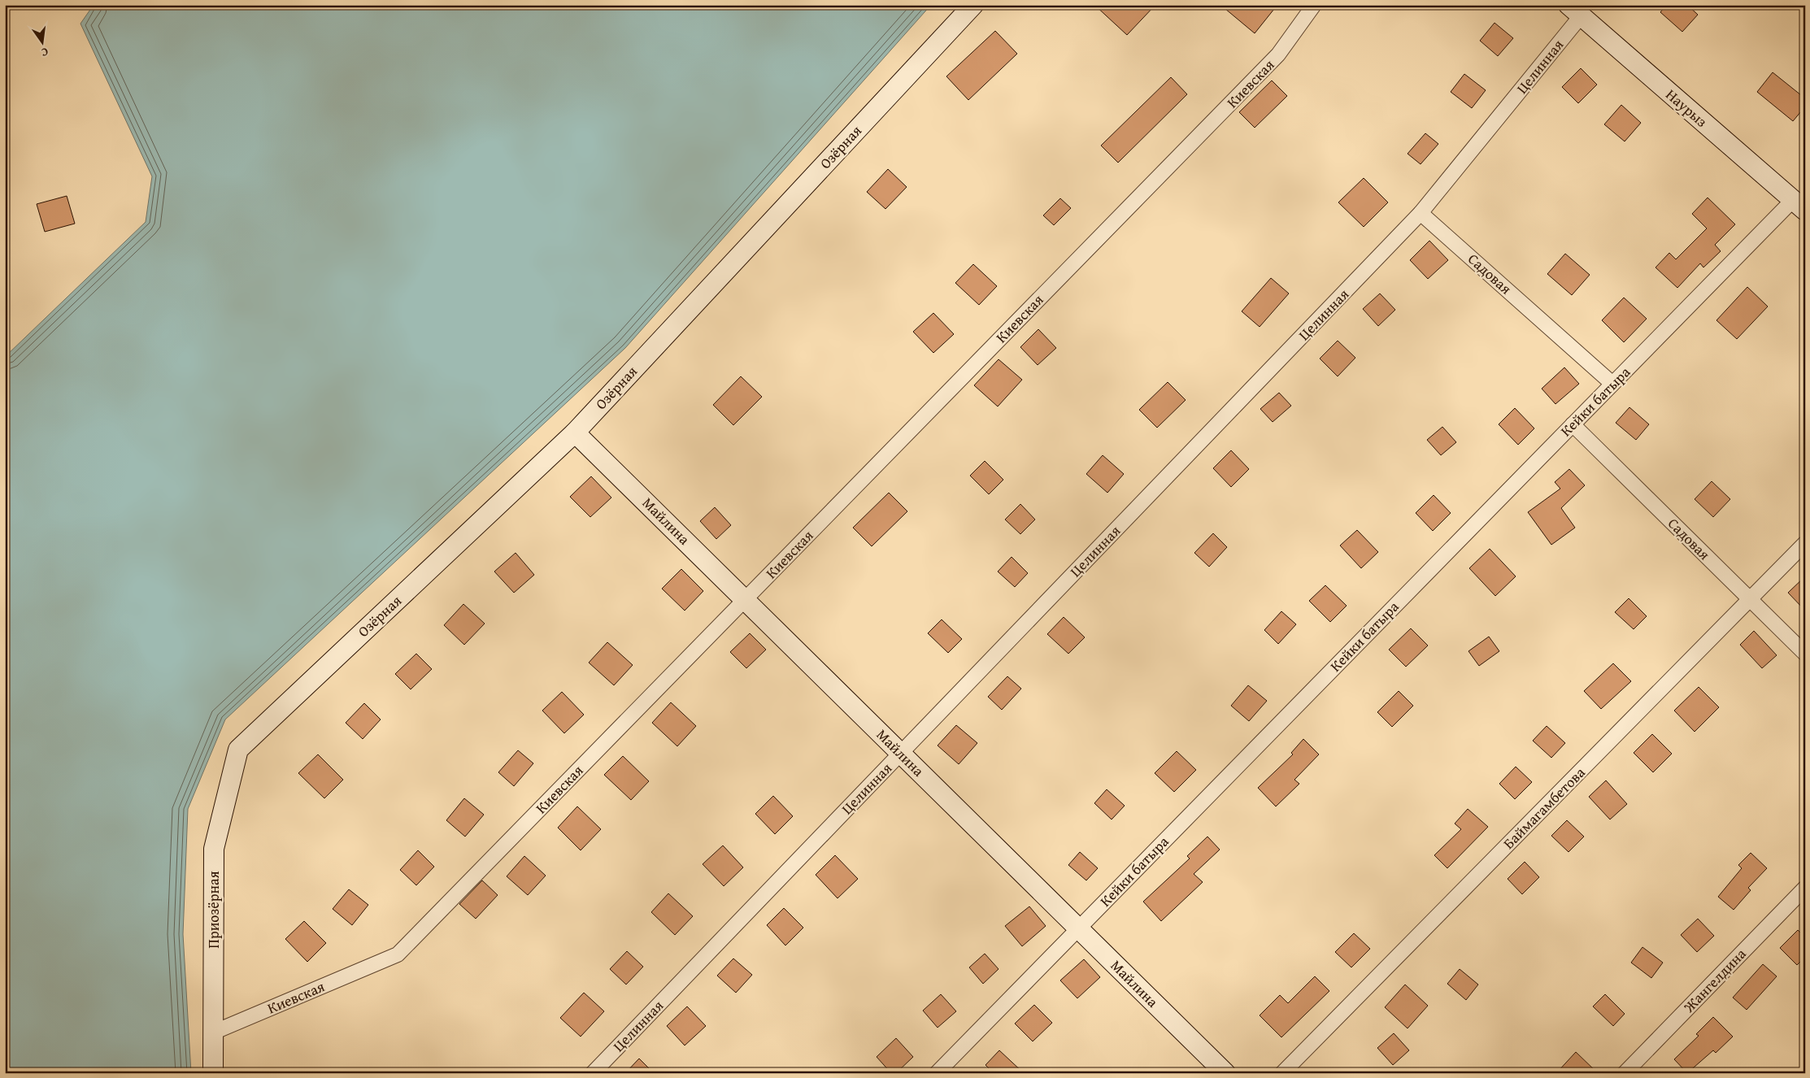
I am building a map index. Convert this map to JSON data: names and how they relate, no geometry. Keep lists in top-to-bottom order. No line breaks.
{"streets":{"street":["Целинная","Киевская","Наурыз","Озёрная","Садовая","Кейки батыра","Майлина","Баймагамбетова","Приозёрная","Жангелдина"]},"crossings":[["Целинная","Наурыз"],["Целинная","Садовая"],["Целинная","Майлина"],["Киевская","Майлина"],["Киевская","Приозёрная"],["Наурыз","Кейки батыра"],["Озёрная","Майлина"],["Озёрная","Приозёрная"],["Садовая","Кейки батыра"],["Садовая","Баймагамбетова"],["Кейки батыра","Майлина"]],"north":"bottom"}
